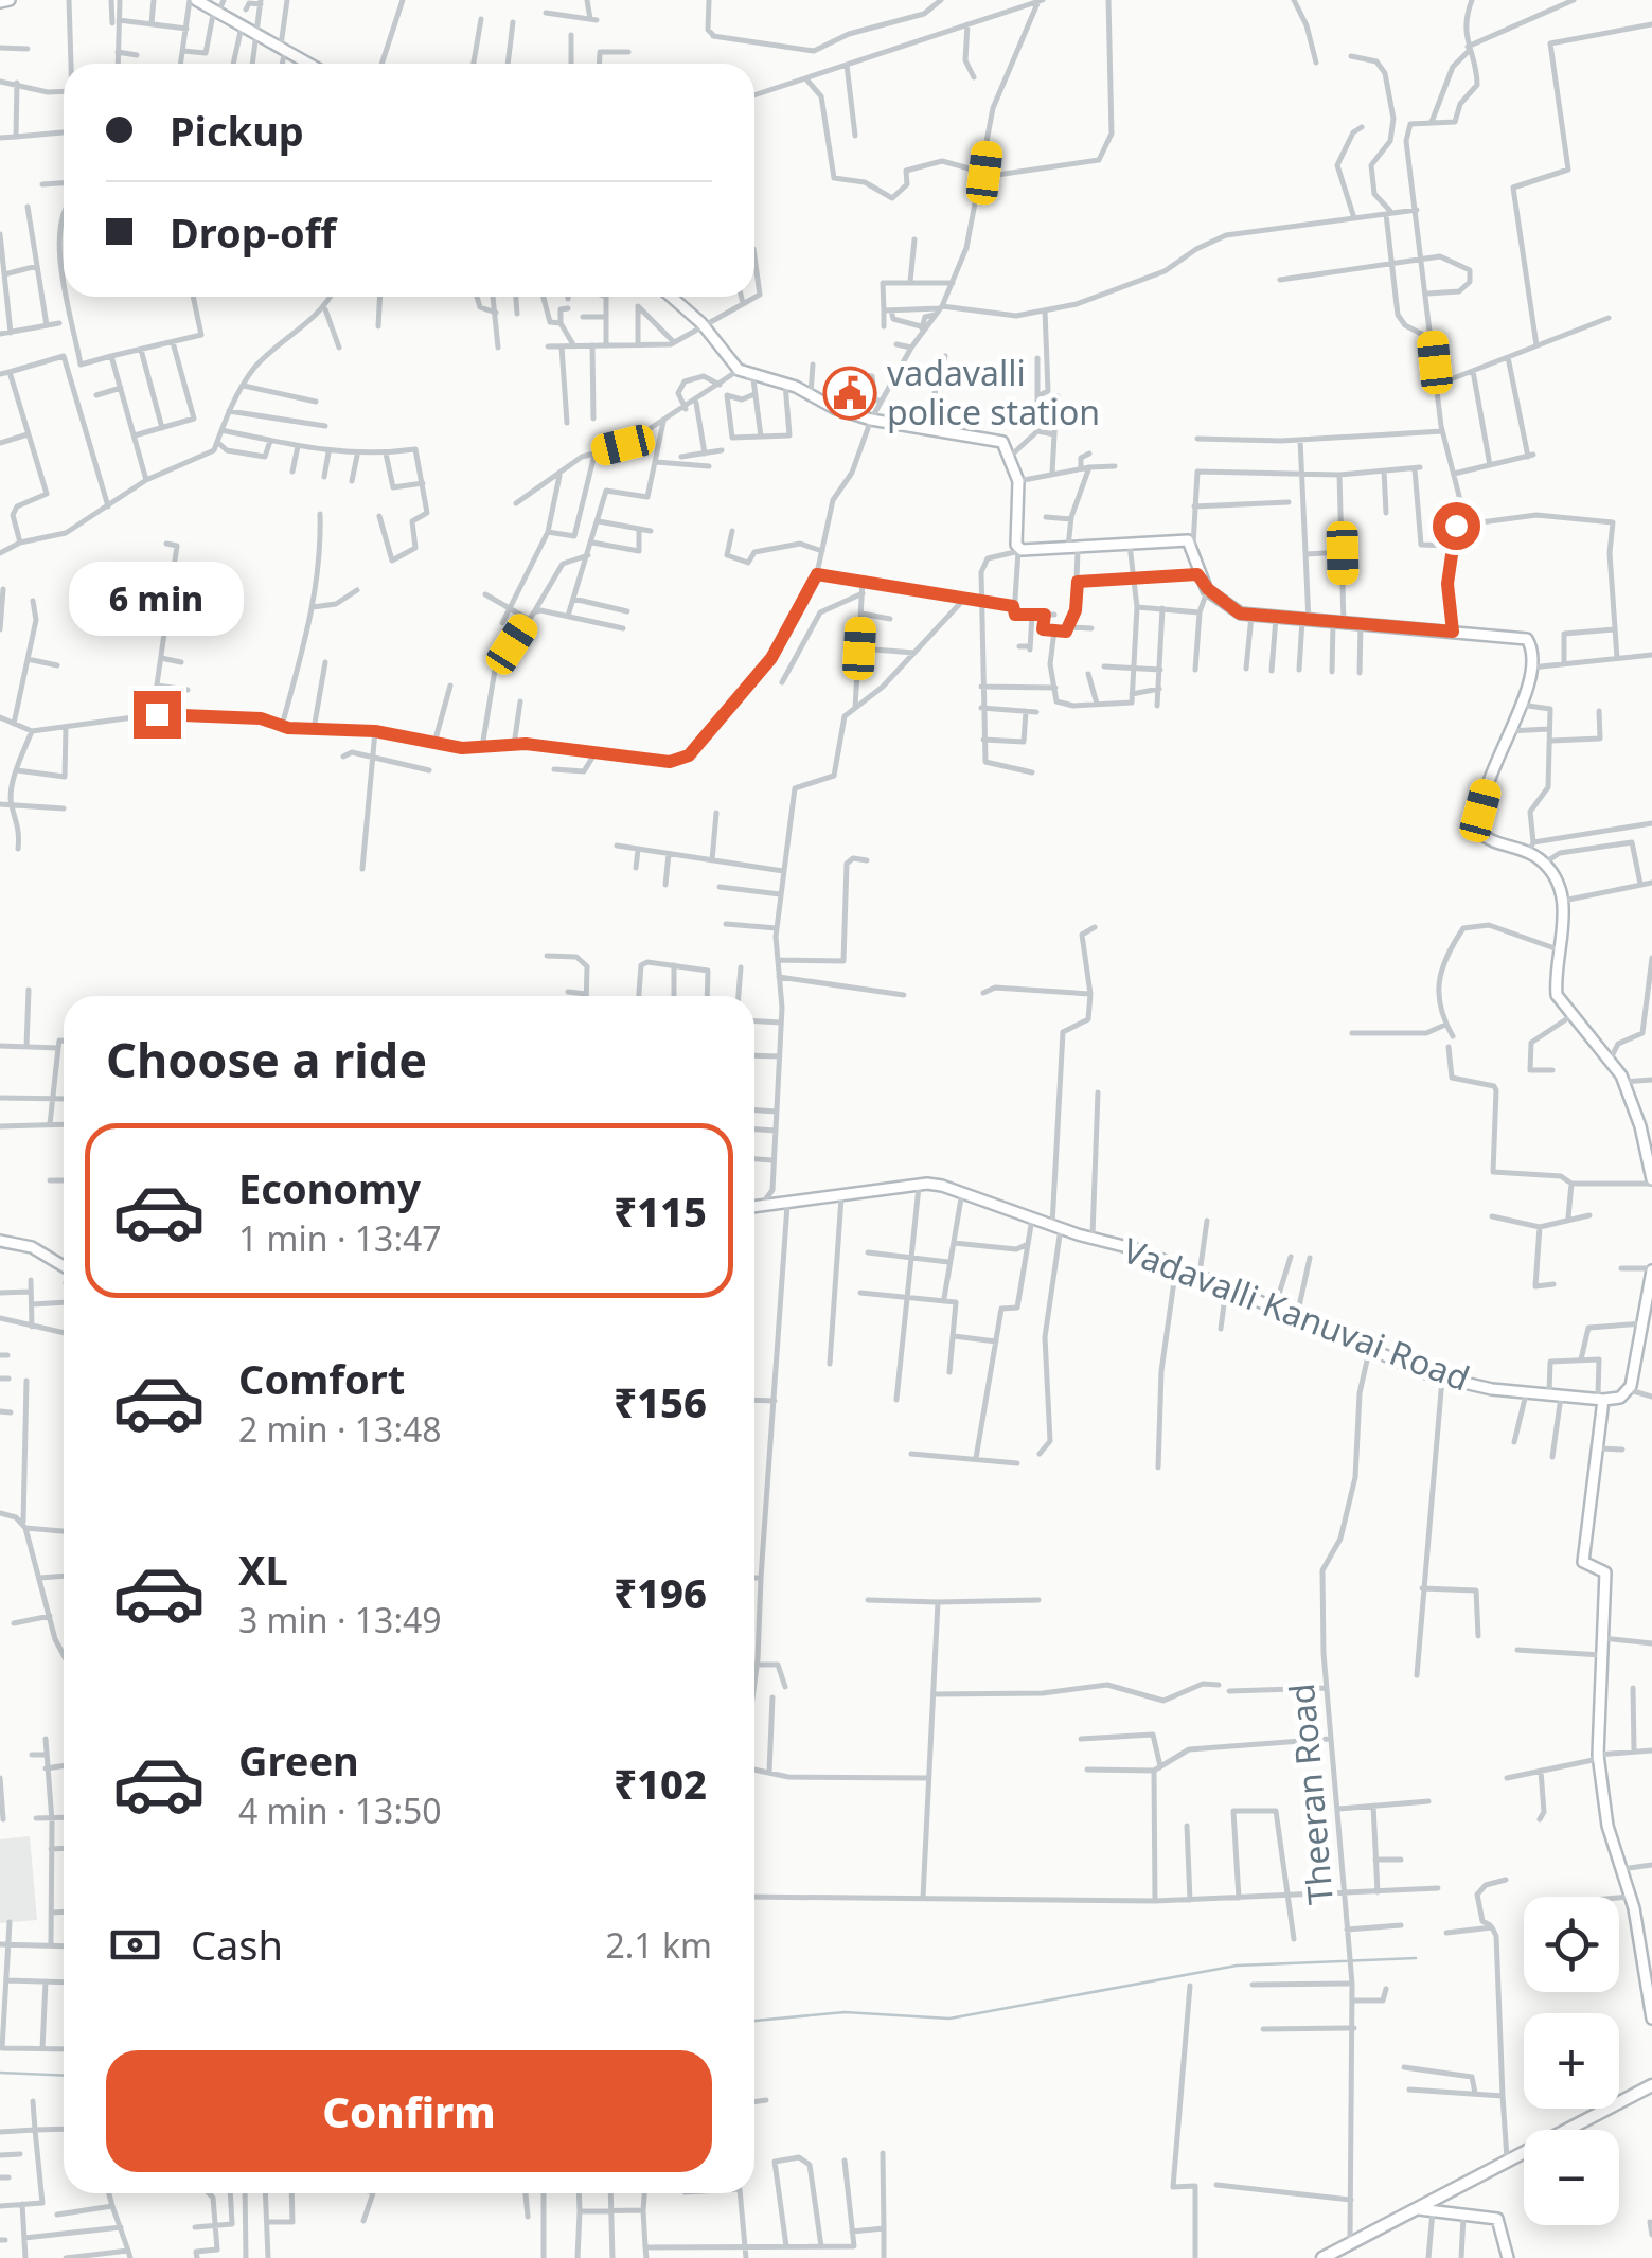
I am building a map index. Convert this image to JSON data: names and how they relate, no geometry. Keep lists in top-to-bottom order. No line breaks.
{"streets":{"street":["Vadavalli Kanuvai Road","Theeran Road"]},"crossings":[["Vadavalli Kanuvai Road","Theeran Road"]],"places":{"public building":["vadavalli police station"]},"page":{"banner":["Pickup","Drop-off"],"bubble":"6 min","heading":"Choose a ride","list":[{"name":"Economy","note":"1 min · 13:47","value":"₹115"},{"name":"Comfort","note":"2 min · 13:48","value":"₹156"},{"name":"XL","note":"3 min · 13:49","value":"₹196"},{"name":"Green","note":"4 min · 13:50","value":"₹102"}],"pay":["Cash","2.1 km"],"map_buttons":["+","−"],"buttons":"Confirm"}}
